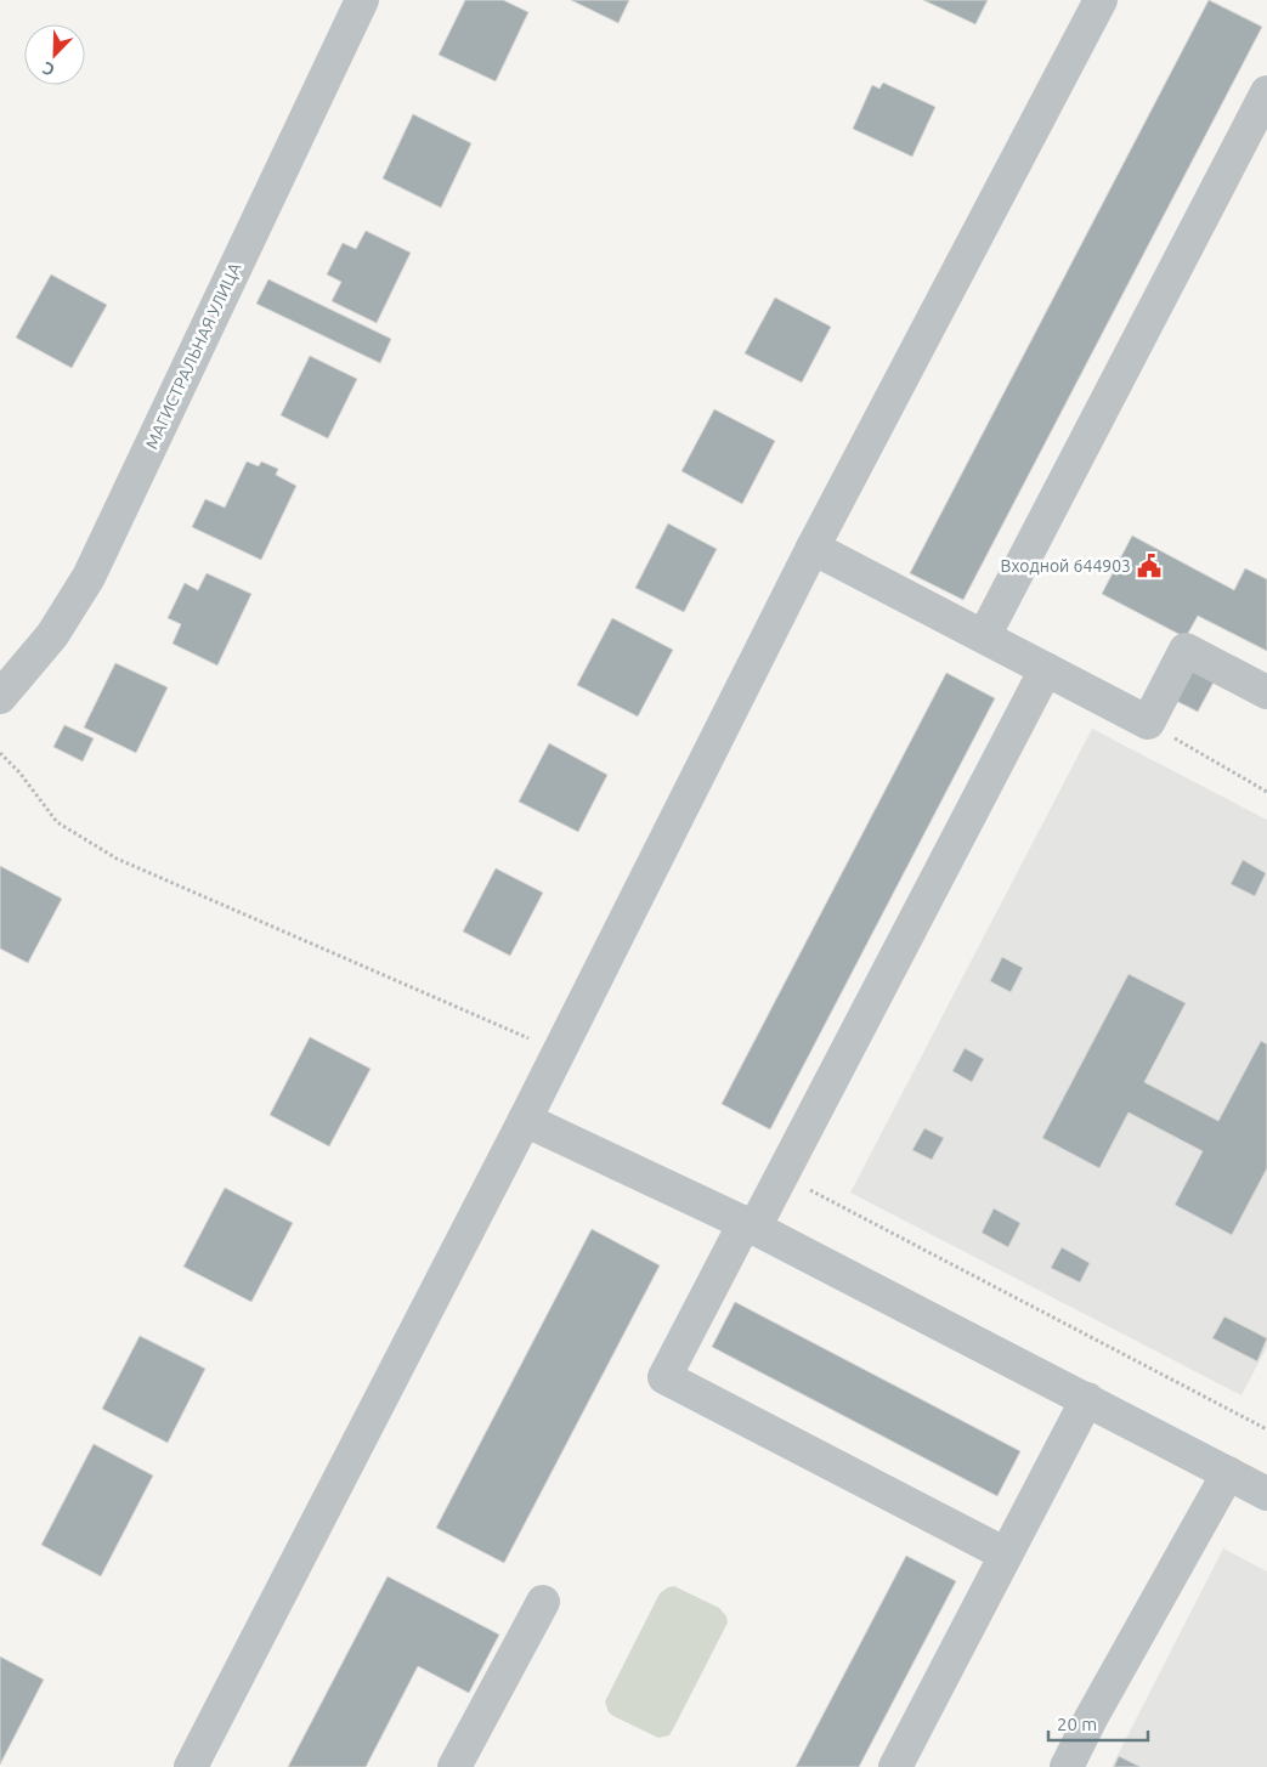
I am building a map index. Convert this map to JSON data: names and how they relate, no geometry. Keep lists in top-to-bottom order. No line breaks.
{"streets":{"street":["МАГИСТРАЛЬНАЯ УЛИЦА"]},"places":{"public building":["Входной 644903"]},"scale_bar":"20 m","north":"bottom left"}
